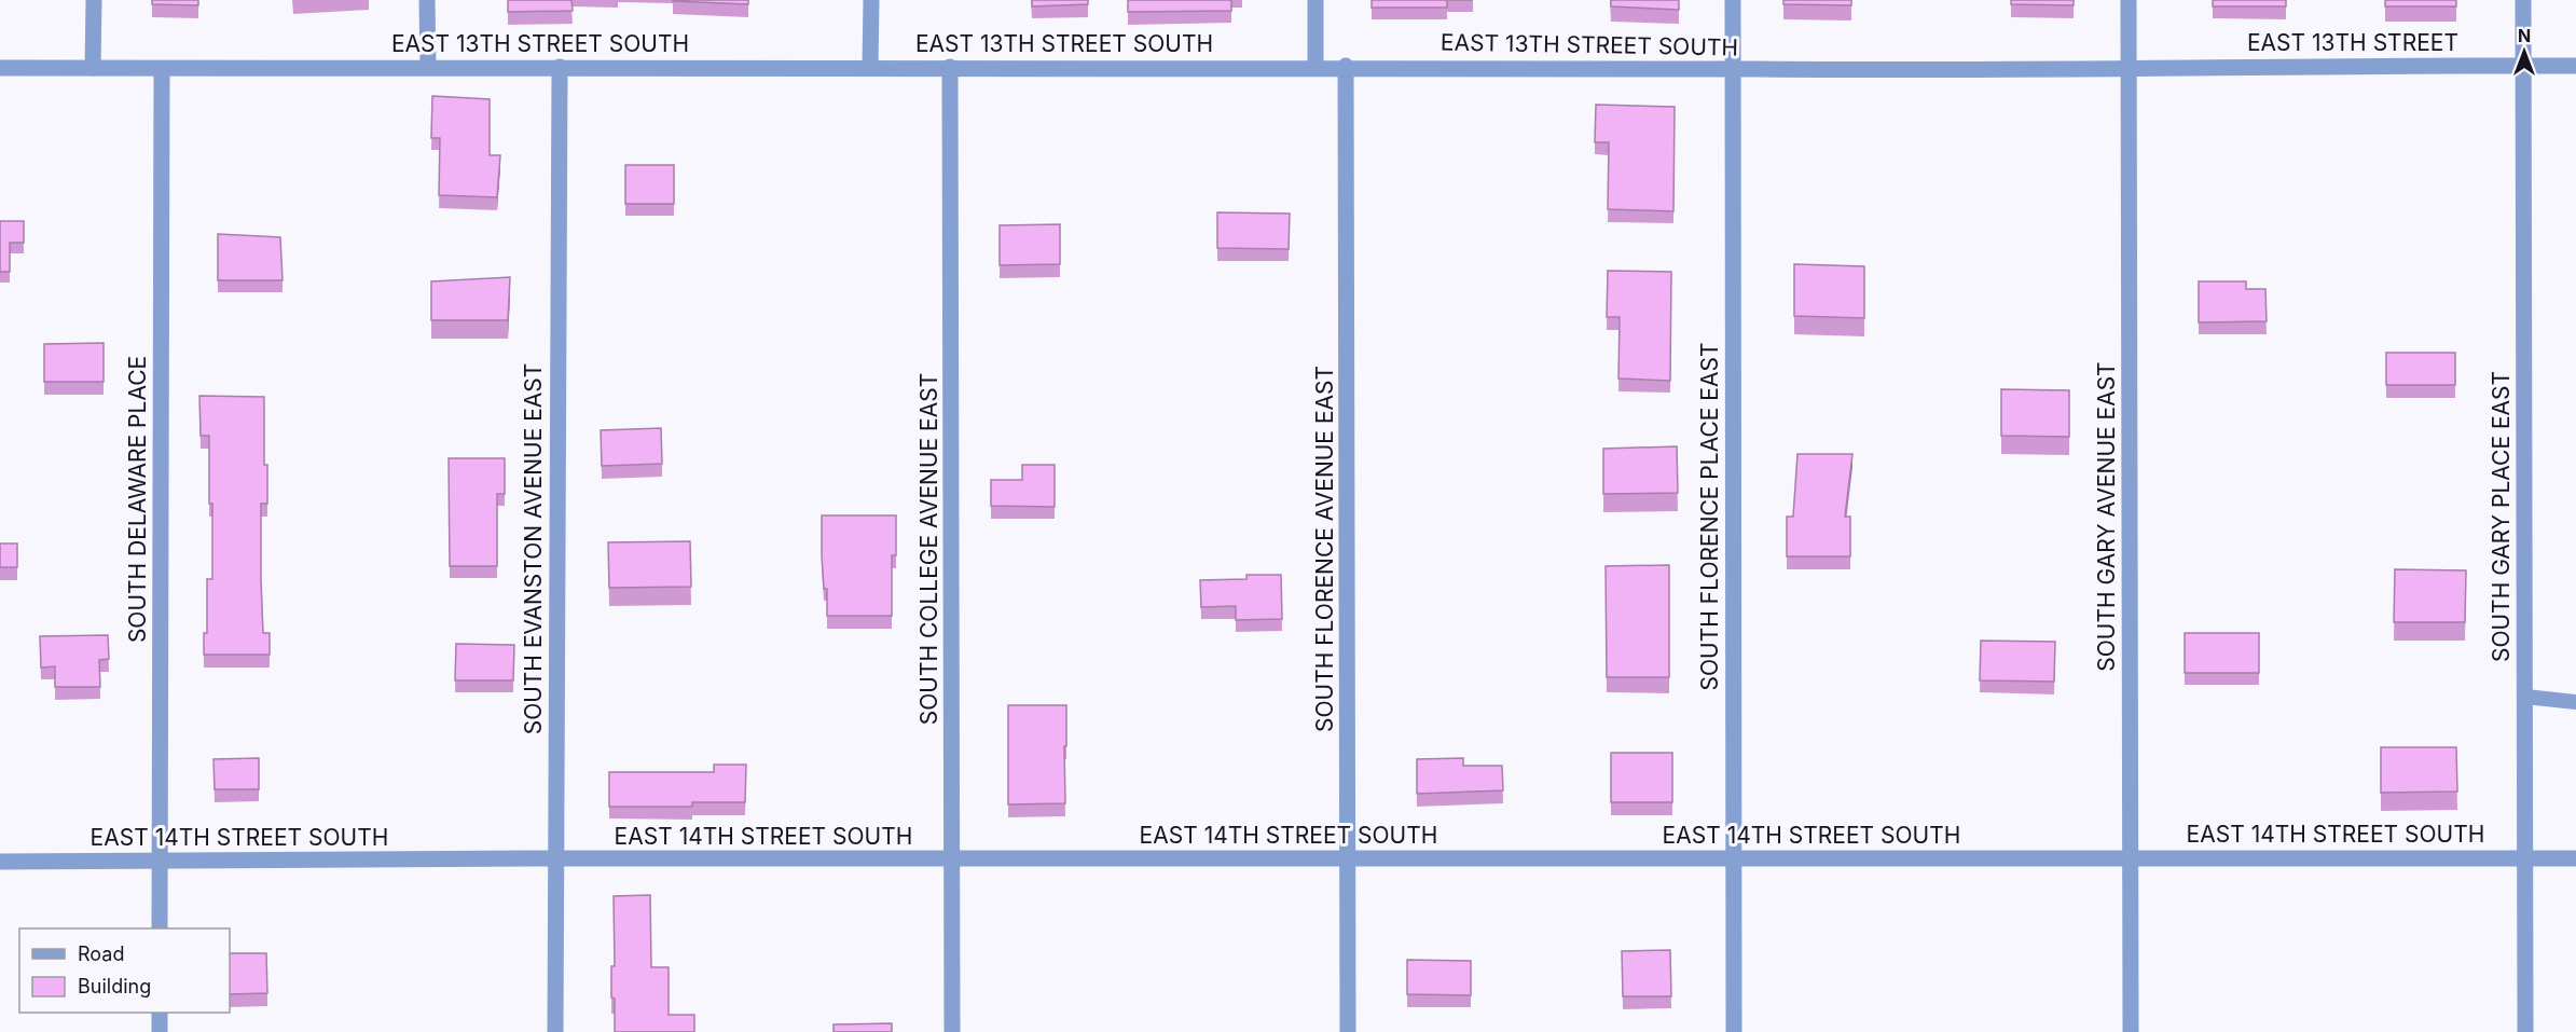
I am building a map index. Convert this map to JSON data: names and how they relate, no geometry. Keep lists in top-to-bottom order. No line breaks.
{"streets":{"street":["EAST 13TH STREET","EAST 13TH STREET SOUTH","SOUTH DELAWARE PLACE","SOUTH FLORENCE PLACE EAST","SOUTH GARY AVENUE EAST","SOUTH GARY PLACE EAST","SOUTH EVANSTON AVENUE EAST","SOUTH COLLEGE AVENUE EAST","SOUTH FLORENCE AVENUE EAST","EAST 14TH STREET SOUTH"]},"crossings":[["EAST 13TH STREET","EAST 13TH STREET SOUTH"],["EAST 13TH STREET","SOUTH GARY AVENUE EAST"],["EAST 13TH STREET","SOUTH GARY PLACE EAST"],["EAST 13TH STREET SOUTH","SOUTH DELAWARE PLACE"],["EAST 13TH STREET SOUTH","SOUTH FLORENCE PLACE EAST"],["EAST 13TH STREET SOUTH","SOUTH GARY AVENUE EAST"],["EAST 13TH STREET SOUTH","SOUTH EVANSTON AVENUE EAST"],["EAST 13TH STREET SOUTH","SOUTH COLLEGE AVENUE EAST"],["EAST 13TH STREET SOUTH","SOUTH FLORENCE AVENUE EAST"],["SOUTH DELAWARE PLACE","EAST 14TH STREET SOUTH"],["SOUTH FLORENCE PLACE EAST","EAST 14TH STREET SOUTH"],["SOUTH GARY AVENUE EAST","EAST 14TH STREET SOUTH"],["SOUTH GARY PLACE EAST","EAST 14TH STREET SOUTH"],["SOUTH EVANSTON AVENUE EAST","EAST 14TH STREET SOUTH"],["SOUTH COLLEGE AVENUE EAST","EAST 14TH STREET SOUTH"],["SOUTH FLORENCE AVENUE EAST","EAST 14TH STREET SOUTH"]],"legend":["Road","Building"],"north":"top"}
